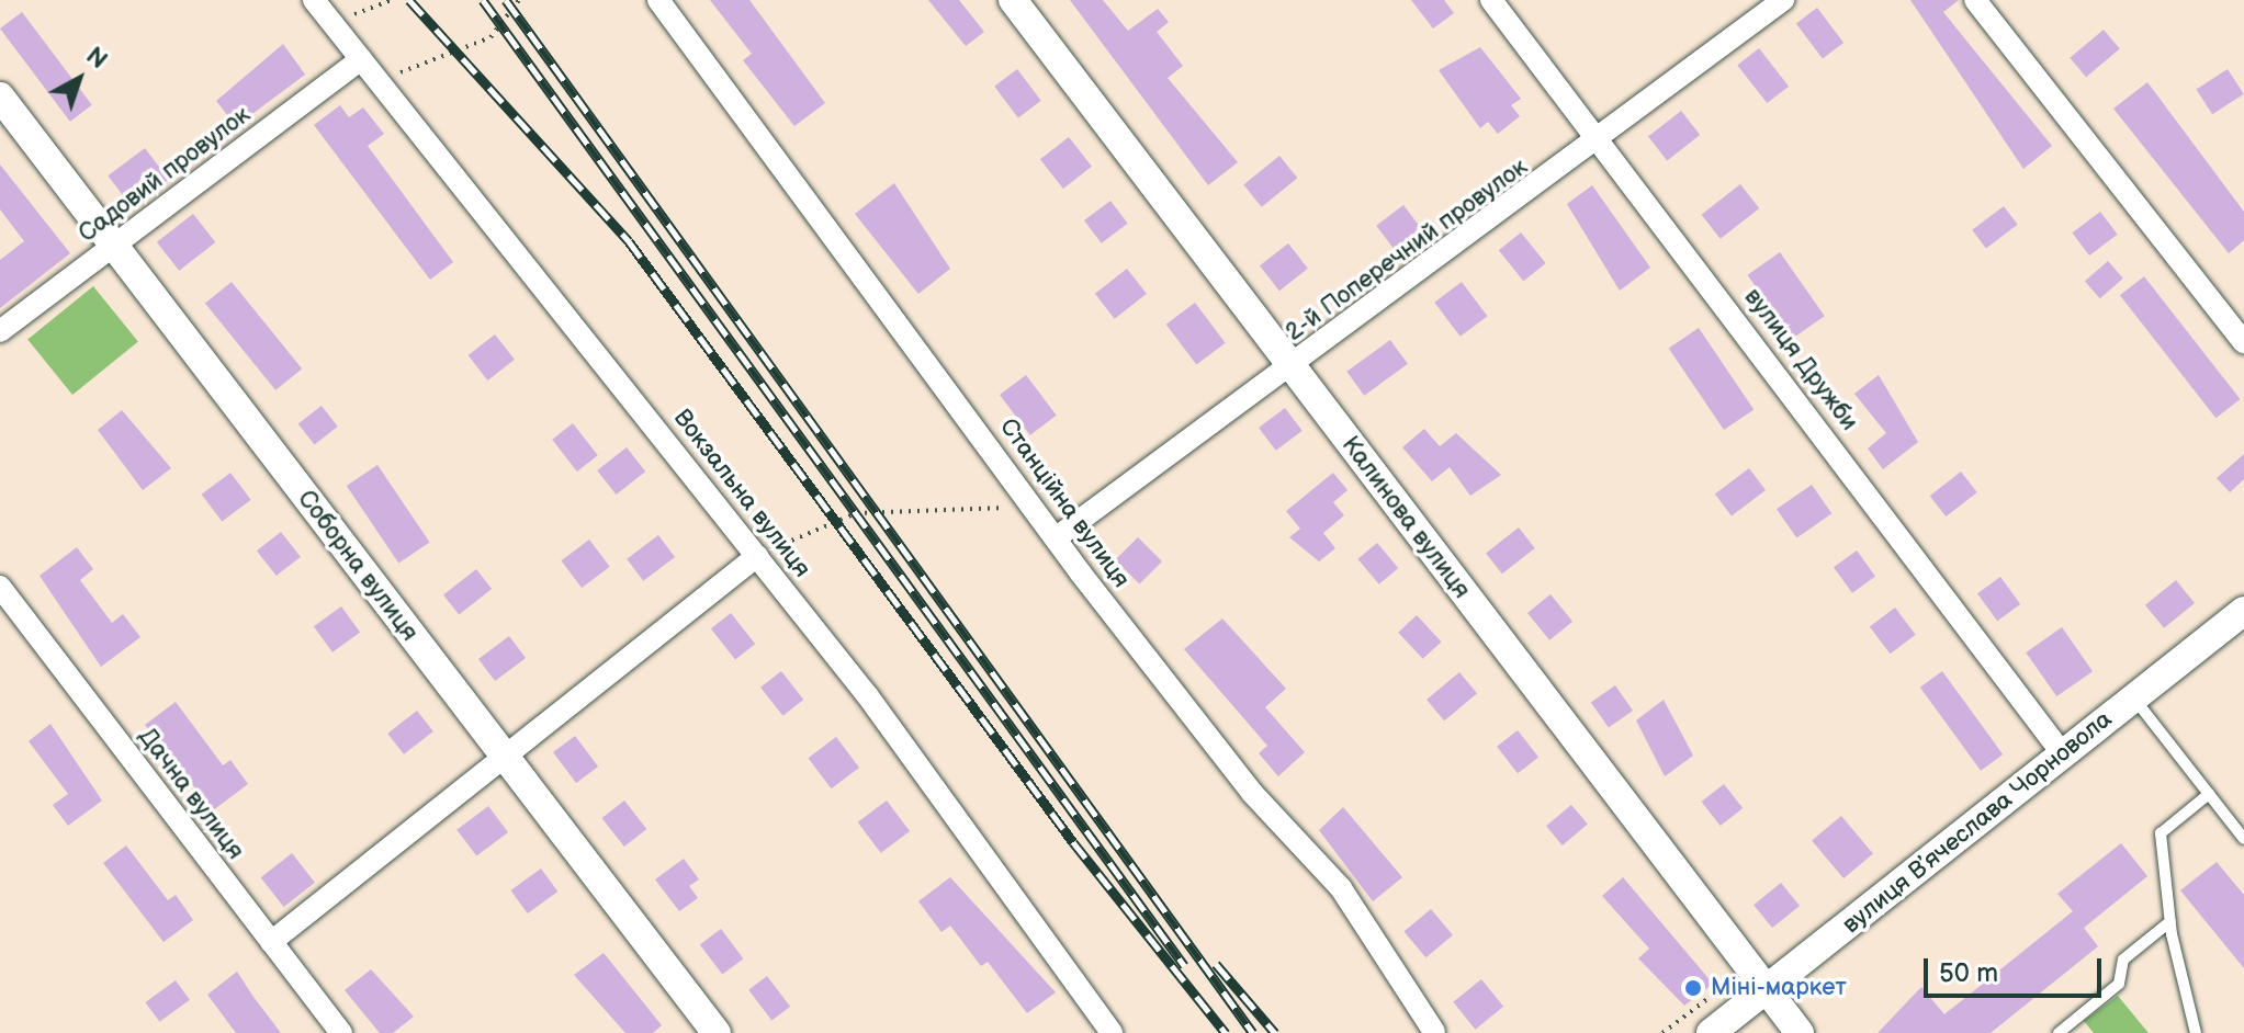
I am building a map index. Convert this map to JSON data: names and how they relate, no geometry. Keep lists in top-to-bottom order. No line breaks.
{"streets":{"street":["Садовий провулок","2-й Поперечний провулок","вулиця Дружби","Вокзальна вулиця","Станційна вулиця","Калинова вулиця","Соборна вулиця","Дачна вулиця","вулиця Вʼячеслава Чорновола"]},"crossings":[["Садовий провулок","Вокзальна вулиця"],["Садовий провулок","Соборна вулиця"],["2-й Поперечний провулок","вулиця Дружби"],["2-й Поперечний провулок","Станційна вулиця"],["2-й Поперечний провулок","Калинова вулиця"],["вулиця Дружби","вулиця Вʼячеслава Чорновола"],["Калинова вулиця","вулиця Вʼячеслава Чорновола"]],"places":["Міні-маркет"],"scale_bar":"50 m","north":"top right"}
